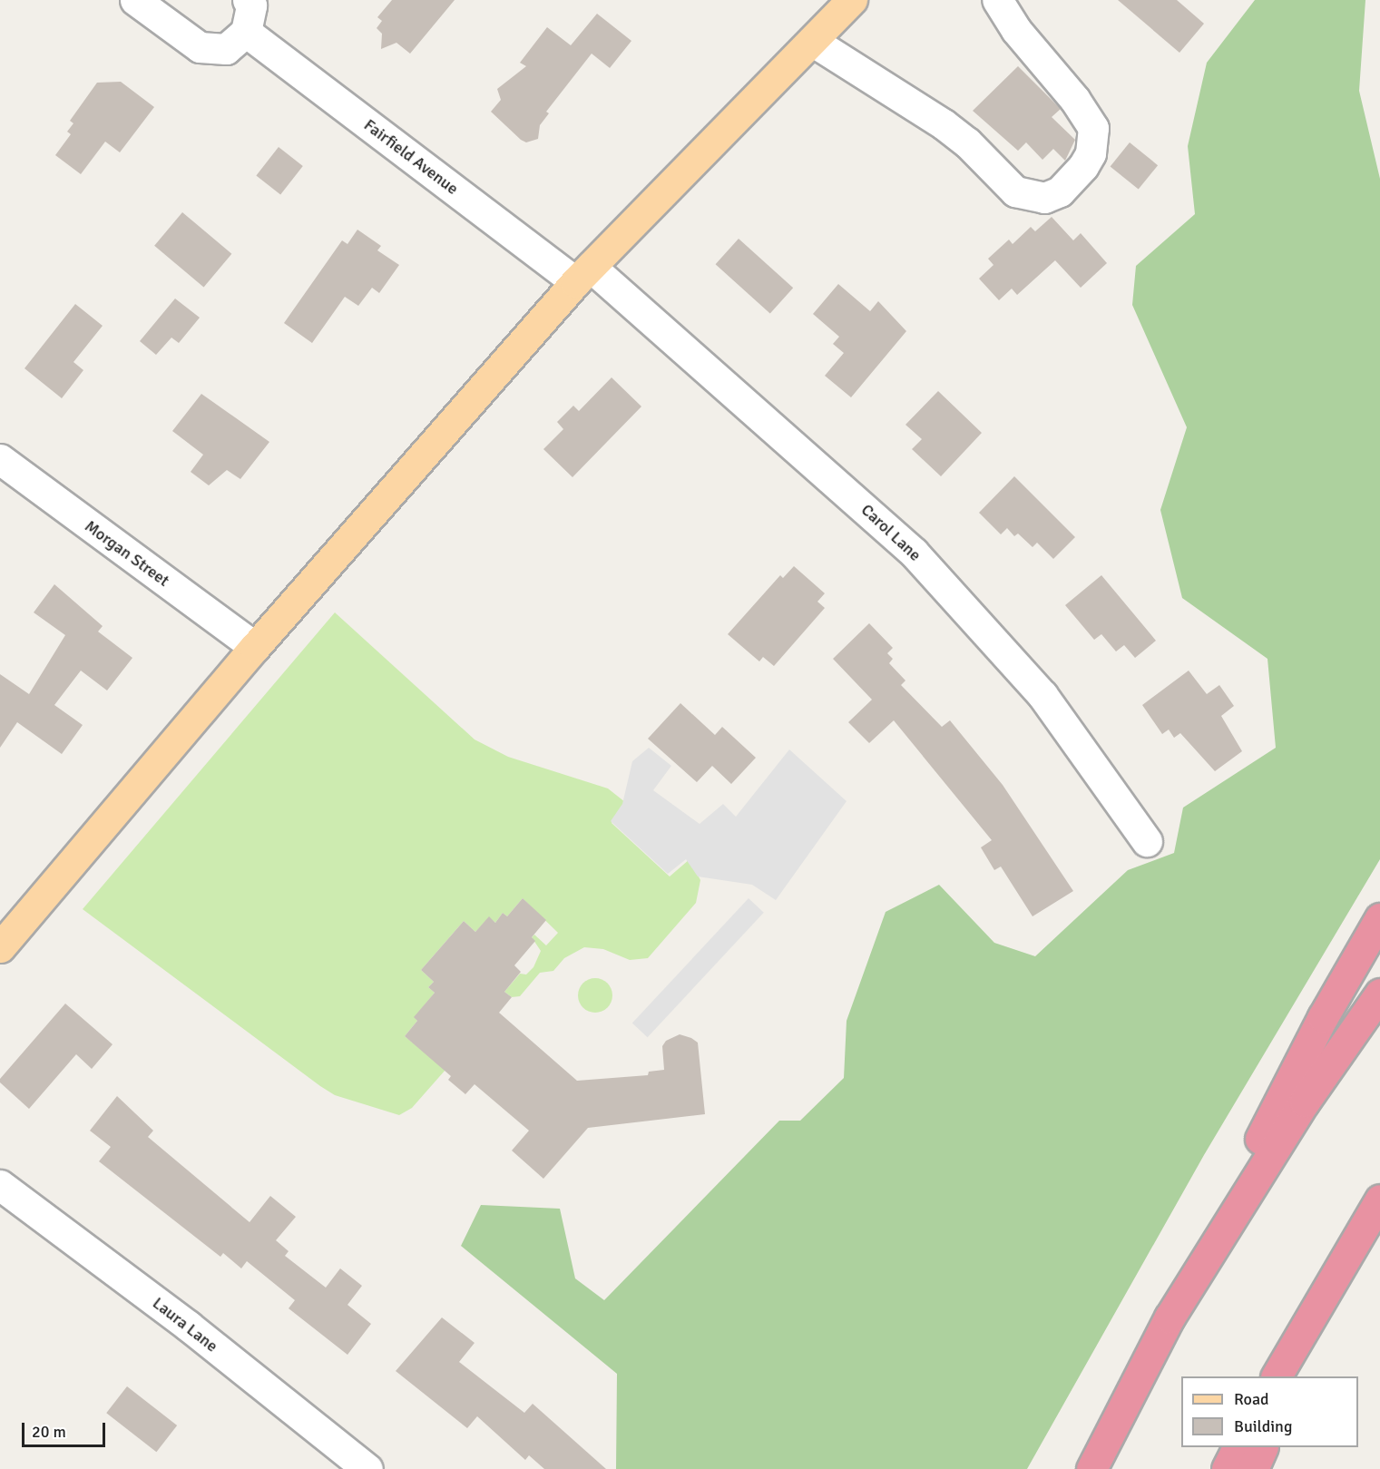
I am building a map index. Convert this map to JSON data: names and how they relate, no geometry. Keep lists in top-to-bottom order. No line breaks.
{"streets":{"street":["Fairfield Avenue","Carol Lane","Morgan Street","Laura Lane"]},"crossings":[["Fairfield Avenue","Carol Lane"]],"legend":["Road","Building"],"scale_bar":"20 m"}
